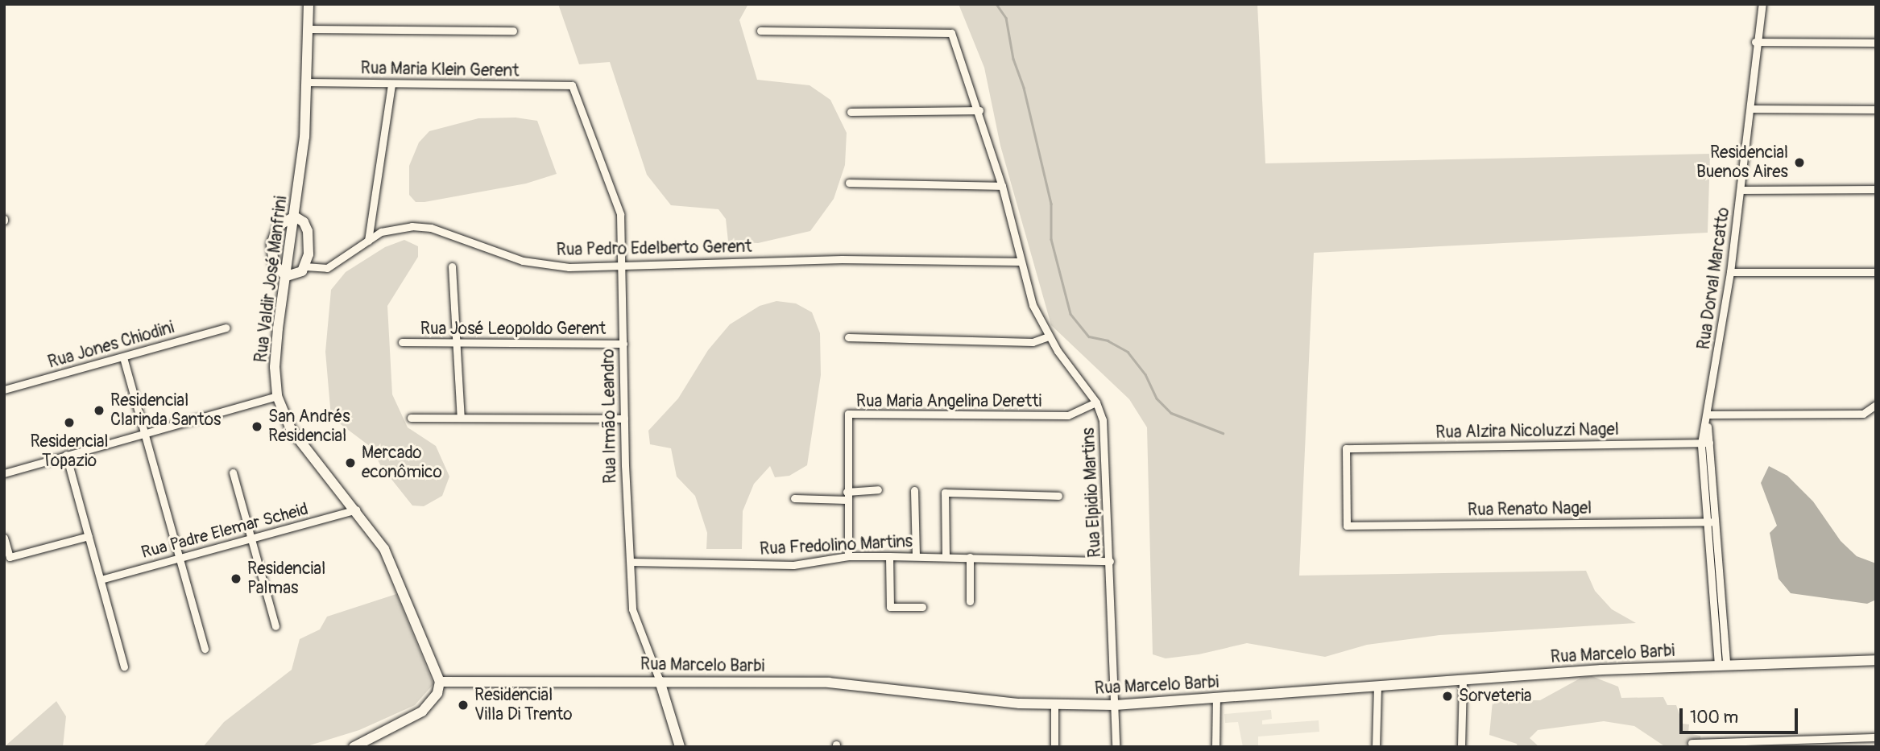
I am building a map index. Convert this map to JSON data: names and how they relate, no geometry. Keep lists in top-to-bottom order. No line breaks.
{"streets":{"street":["Rua Maria Klein Gerent","Rua Pedro Edelberto Gerent","Rua Dorval Marcatto","Rua Valdir José Manfrini","Rua José Leopoldo Gerent","Rua Jones Chiodini","Rua Maria Angelina Deretti","Rua Irmão Leandro","Rua Alzira Nicoluzzi Nagel","Rua Elpidio Martins","Rua Renato Nagel","Rua Padre Elemar Scheid","Rua Fredolino Martins","Rua Marcelo Barbi"]},"crossings":[["Rua Maria Klein Gerent","Rua Valdir José Manfrini"],["Rua Maria Klein Gerent","Rua Irmão Leandro"],["Rua Pedro Edelberto Gerent","Rua Irmão Leandro"],["Rua Pedro Edelberto Gerent","Rua Elpidio Martins"],["Rua Dorval Marcatto","Rua Alzira Nicoluzzi Nagel"],["Rua Dorval Marcatto","Rua Renato Nagel"],["Rua Dorval Marcatto","Rua Marcelo Barbi"],["Rua Valdir José Manfrini","Rua Padre Elemar Scheid"],["Rua Valdir José Manfrini","Rua Marcelo Barbi"],["Rua José Leopoldo Gerent","Rua Irmão Leandro"],["Rua Maria Angelina Deretti","Rua Elpidio Martins"],["Rua Irmão Leandro","Rua Fredolino Martins"],["Rua Irmão Leandro","Rua Marcelo Barbi"],["Rua Alzira Nicoluzzi Nagel","Rua Renato Nagel"],["Rua Elpidio Martins","Rua Fredolino Martins"],["Rua Elpidio Martins","Rua Marcelo Barbi"]],"places":["Residencial Buenos Aires","Residencial Clarinda Santos","Residencial Topazio","San Andrés Residencial","Mercado econômico","Residencial Palmas","Sorveteria","Residencial Villa Di Trento"],"scale_bar":"100 m"}
